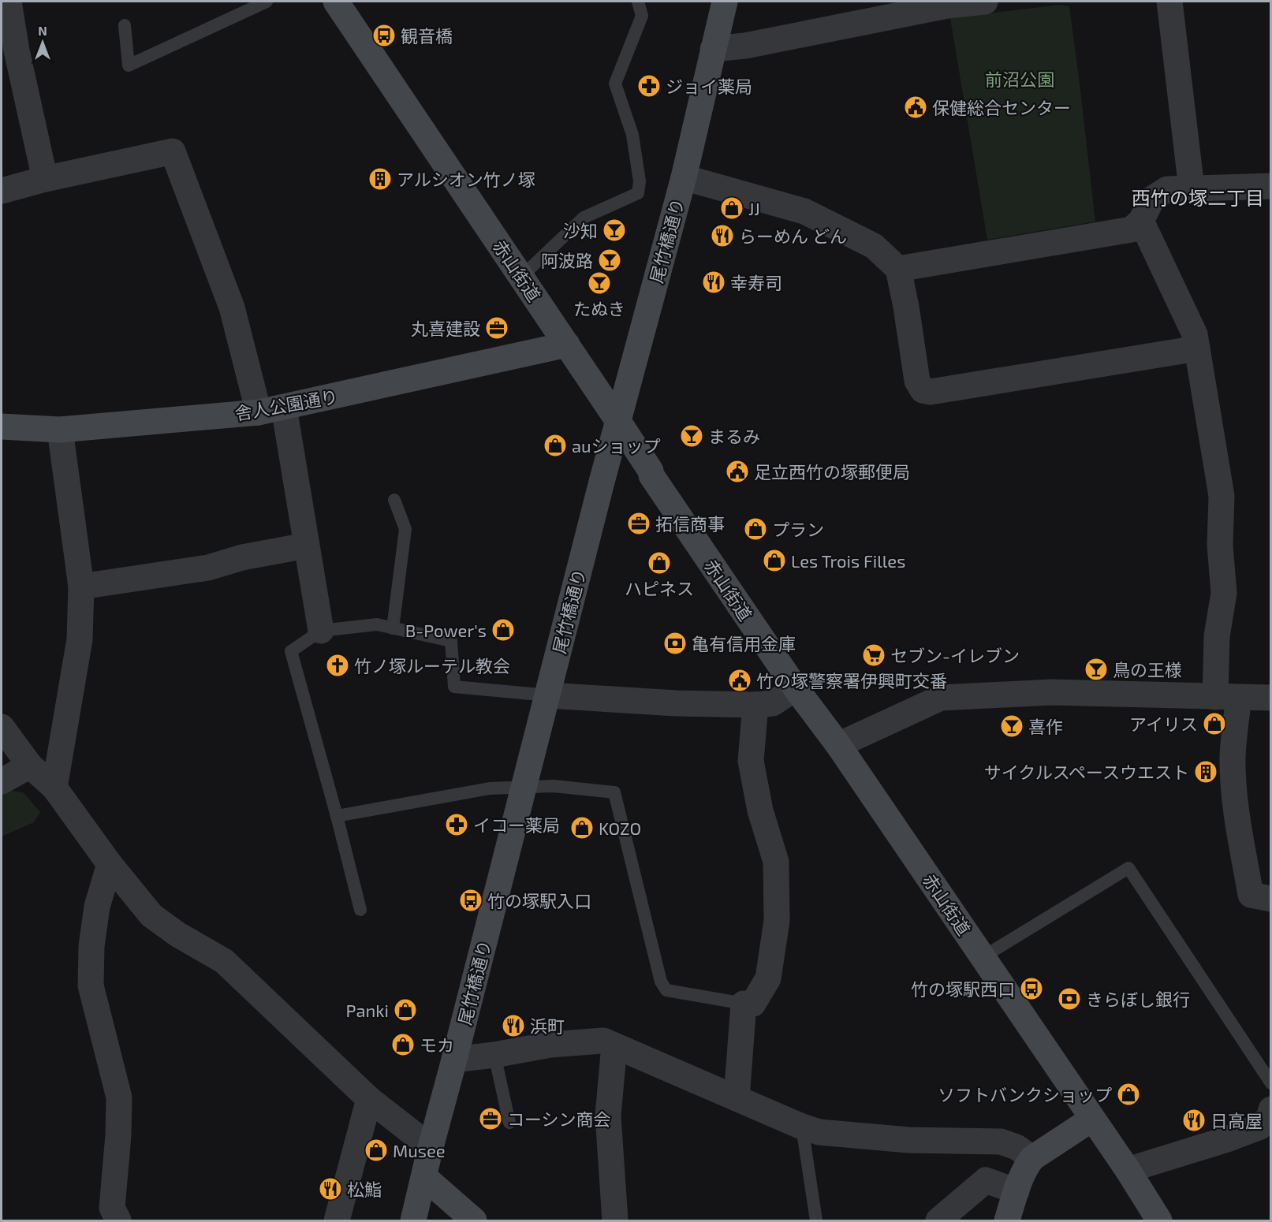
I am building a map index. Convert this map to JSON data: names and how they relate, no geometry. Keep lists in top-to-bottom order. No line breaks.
{"streets":{"street":["尾竹橋通り","赤山街道","舎人公園通り"]},"crossings":[["尾竹橋通り","赤山街道"],["赤山街道","舎人公園通り"]],"districts":["西竹の塚二丁目"],"parks":["前沼公園"],"places":{"bus stop":["観音橋","竹の塚駅入口","竹の塚駅西口"],"pharmacy":["ジョイ薬局","イコー薬局"],"public building":["保健総合センター","足立西竹の塚郵便局","竹の塚警察署伊興町交番"],"building":["アルシオン竹ノ塚","サイクルスペースウエスト"],"shop":["JJ","auショップ","プラン","Les Trois Filles","ハピネス","B-Power's","アイリス","KOZO","Panki","モカ","ソフトバンクショップ","Musee"],"bar":["沙知","阿波路","たぬき","まるみ","鳥の王様","喜作"],"restaurant":["らーめん どん","幸寿司","浜町","日高屋","松鮨"],"office":["丸喜建設","拓信商事","コーシン商会"],"bank":["亀有信用金庫","きらぼし銀行"],"supermarket":["セブン-イレブン"],"church":["竹ノ塚ルーテル教会"]},"north":"top"}
